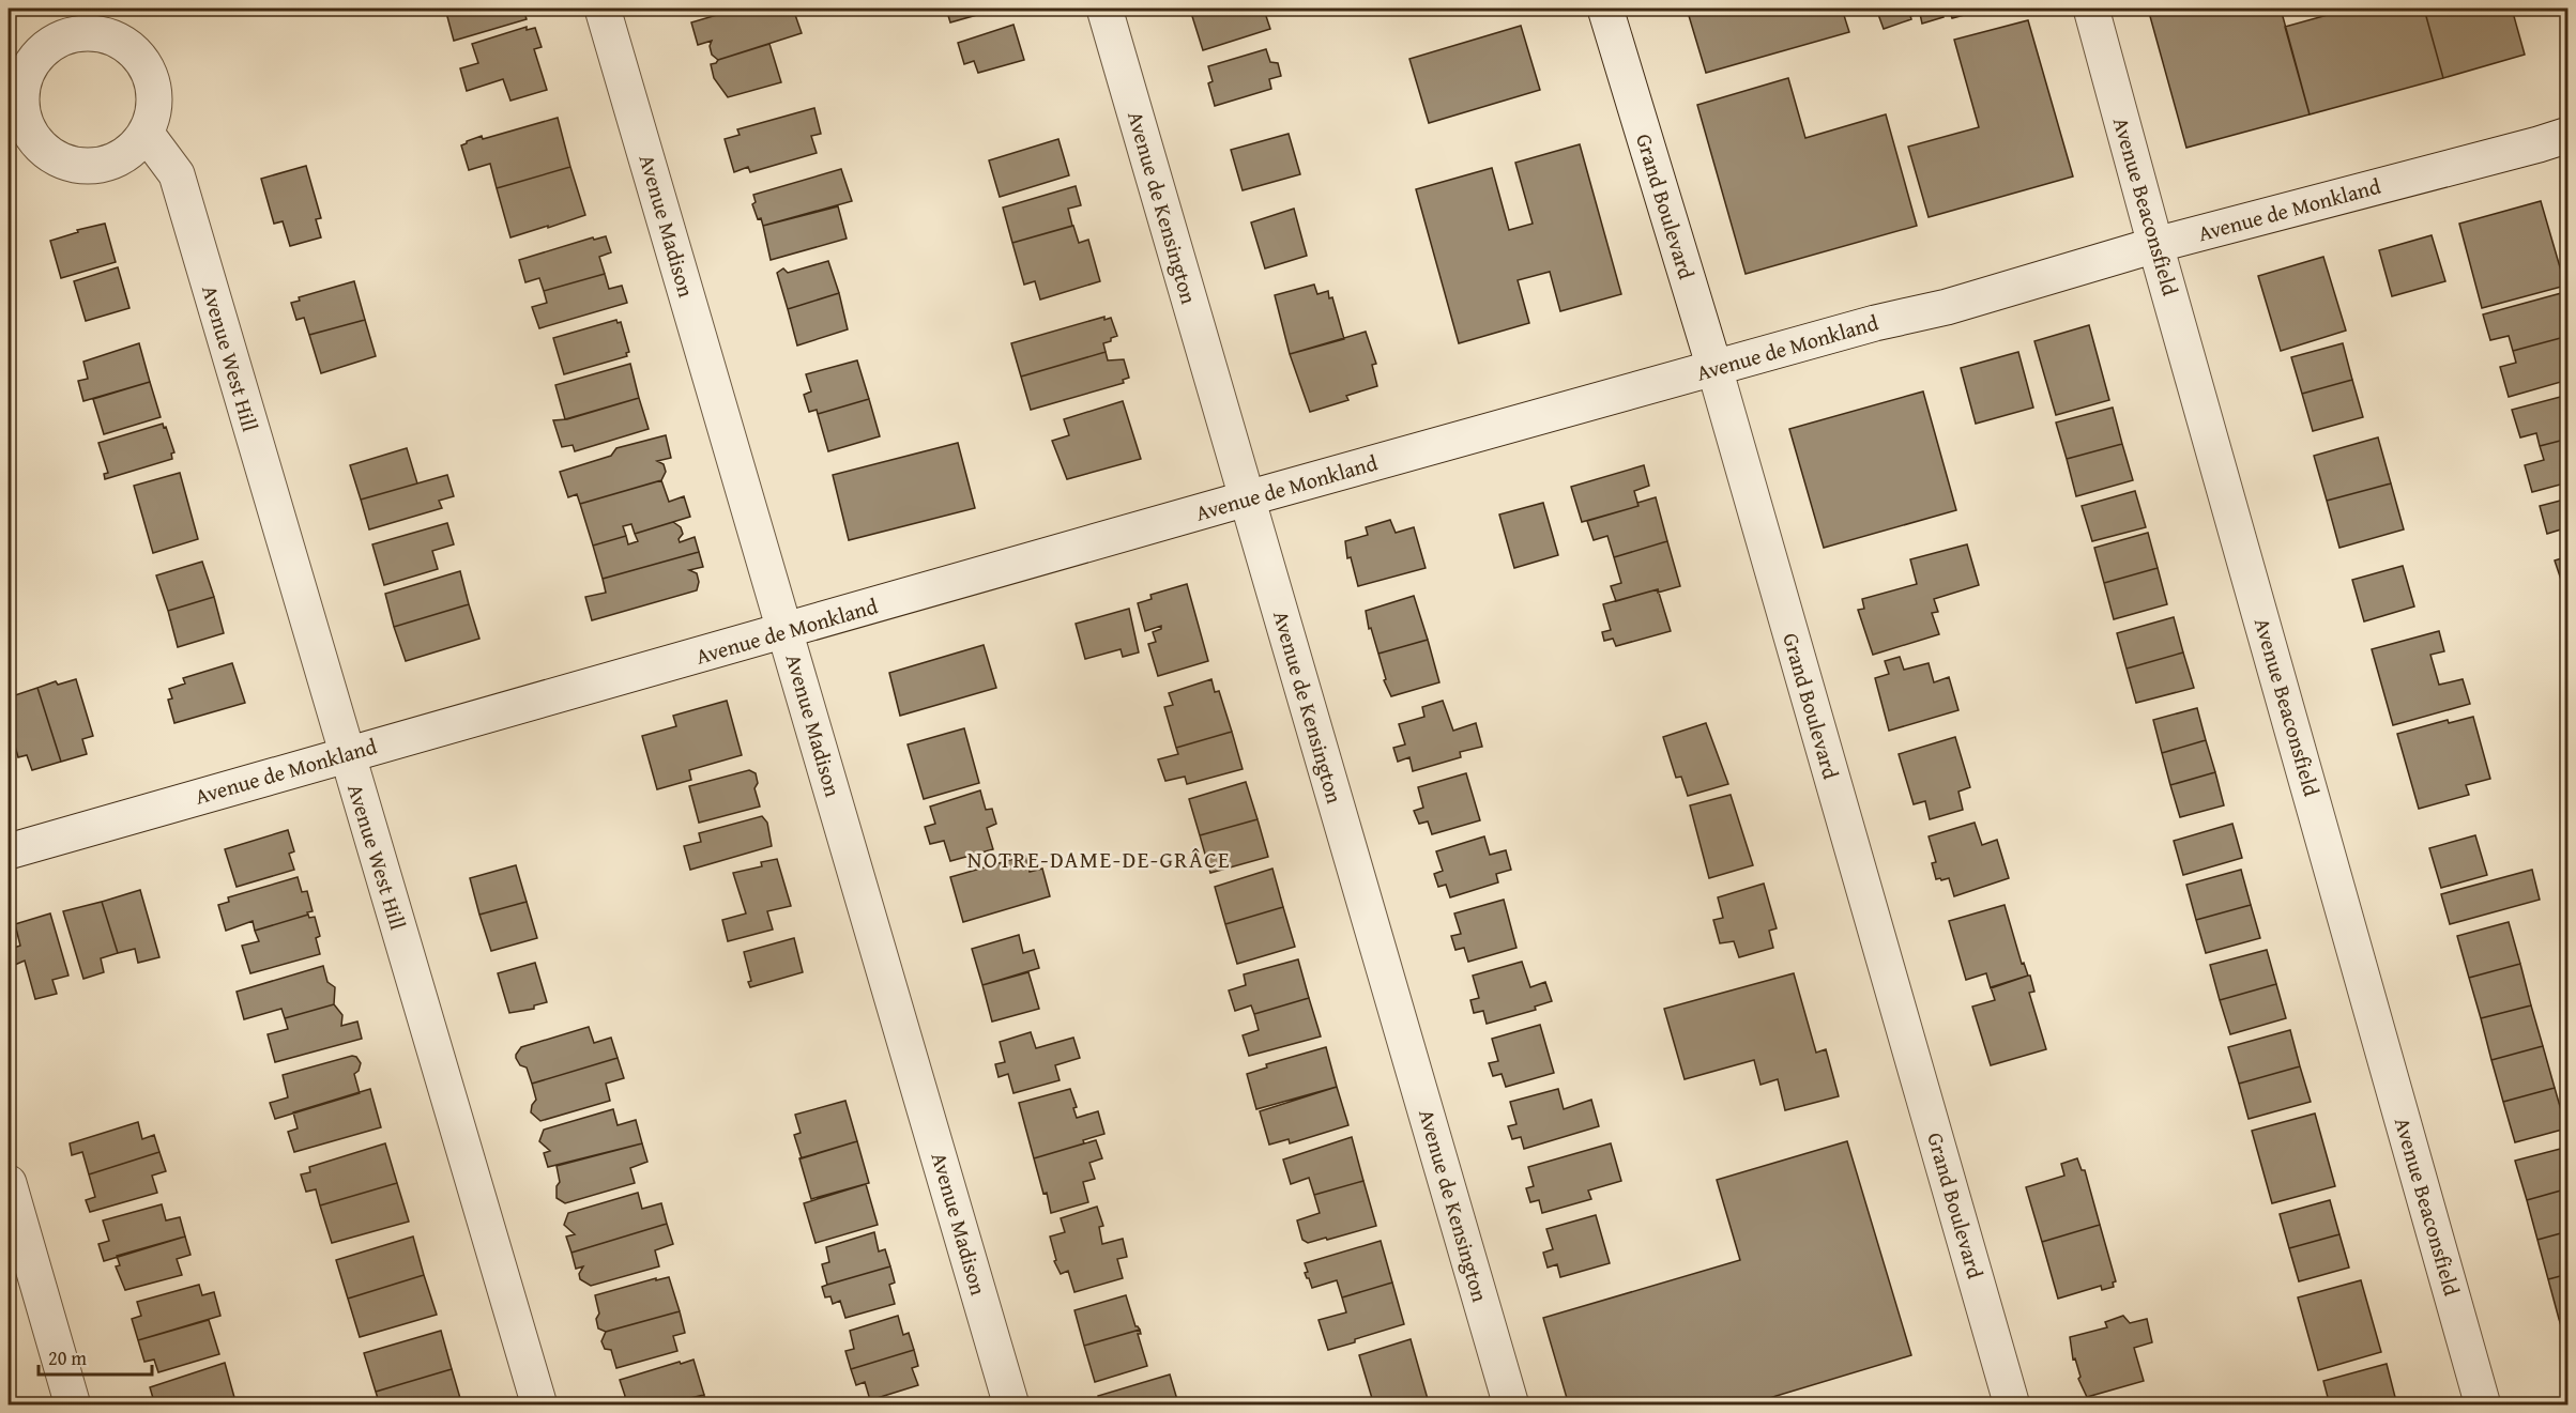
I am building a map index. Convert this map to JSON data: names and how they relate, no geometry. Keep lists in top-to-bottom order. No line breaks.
{"streets":{"street":["Grand Boulevard","Avenue Beaconsfield","Avenue de Kensington","Avenue de Monkland","Avenue Madison","Avenue West Hill"]},"crossings":[["Grand Boulevard","Avenue de Monkland"],["Avenue Beaconsfield","Avenue de Monkland"],["Avenue de Kensington","Avenue de Monkland"],["Avenue de Monkland","Avenue Madison"],["Avenue de Monkland","Avenue West Hill"]],"districts":["NOTRE-DAME-DE-GRÂCE"],"scale_bar":"20 m"}
